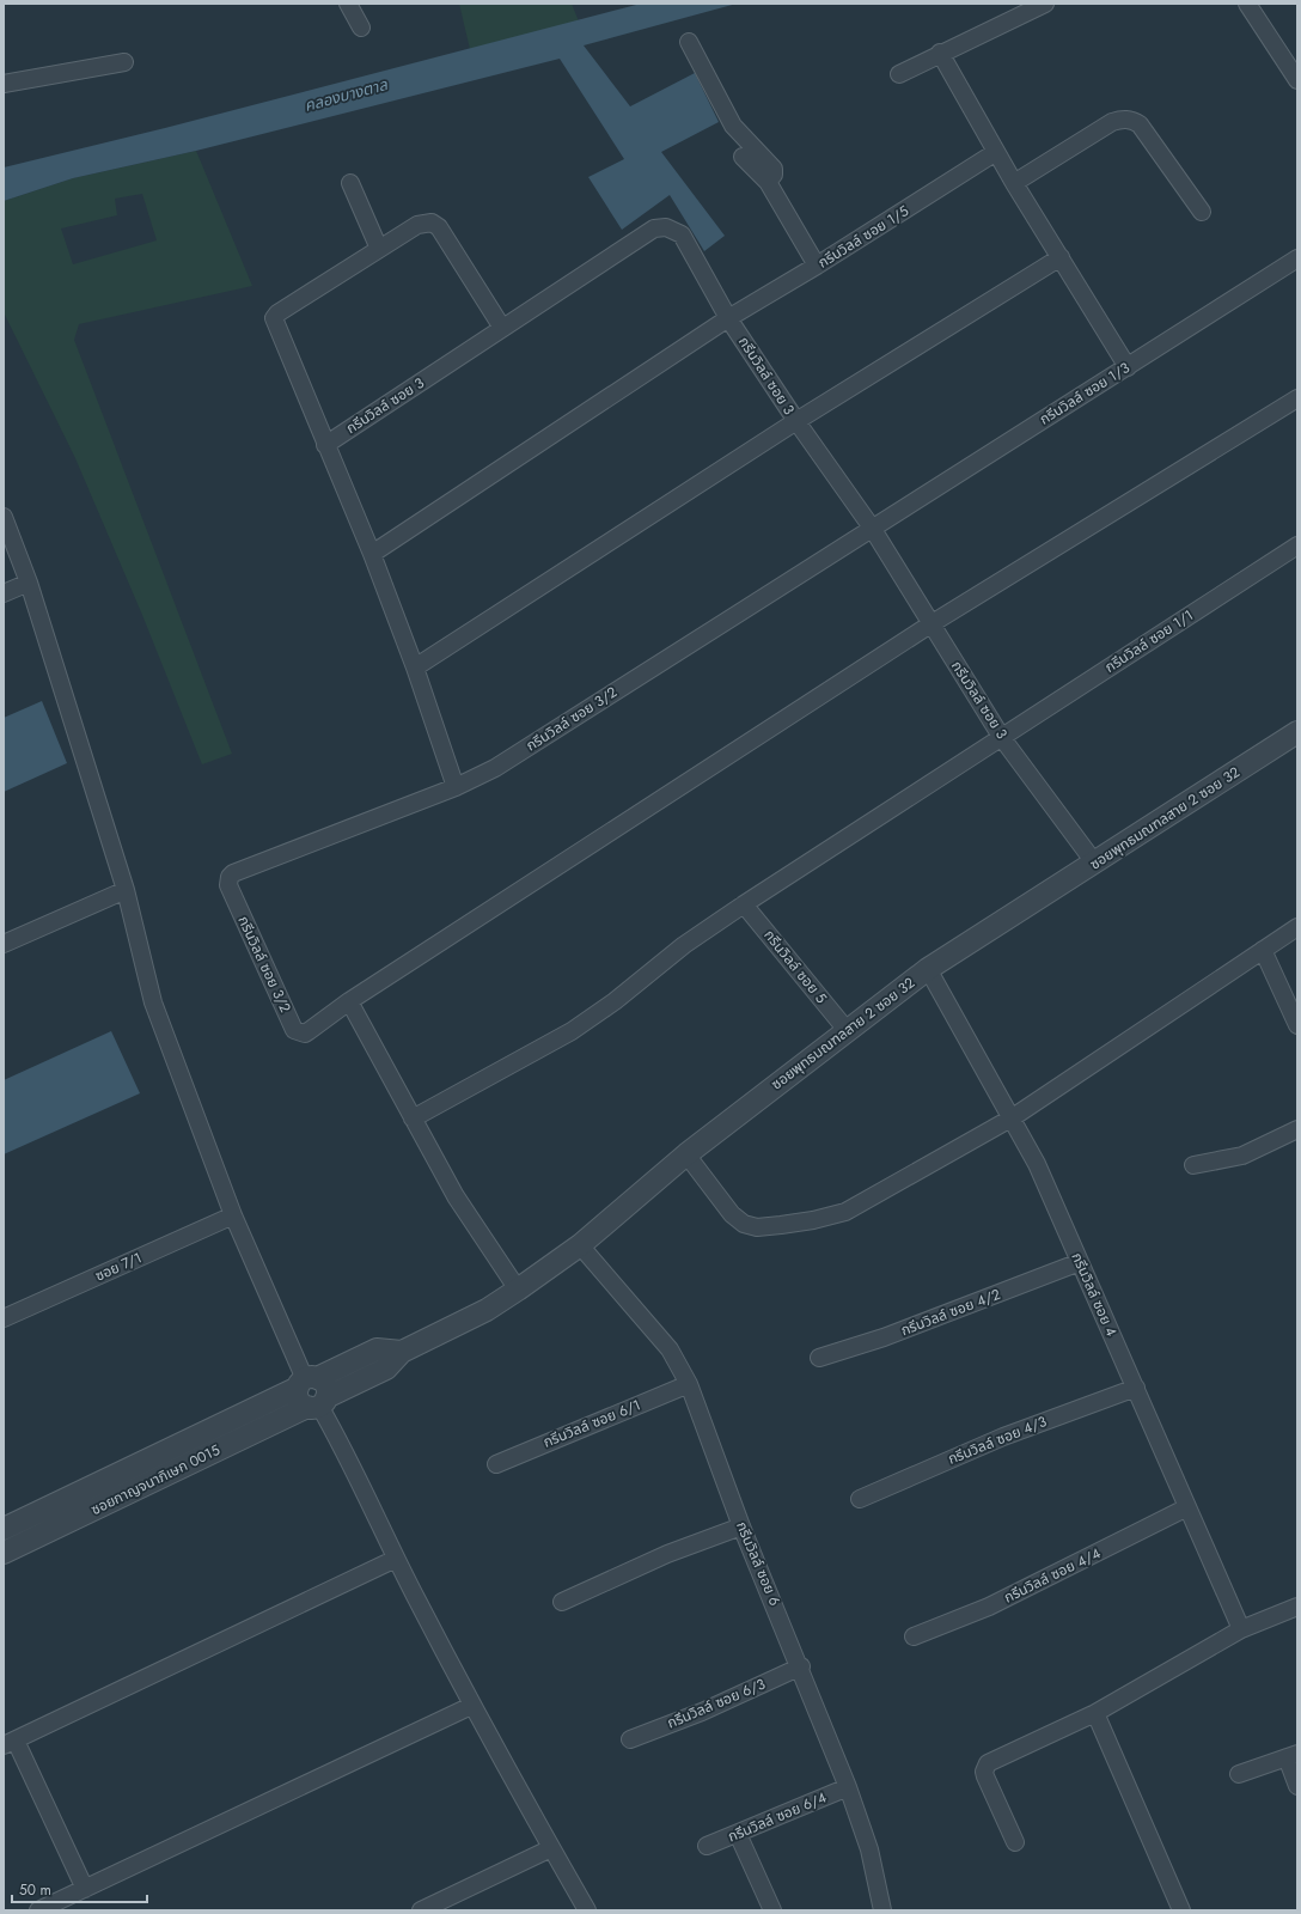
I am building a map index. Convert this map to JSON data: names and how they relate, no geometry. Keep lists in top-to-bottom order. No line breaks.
{"streets":{"street":["กรีนวิลล์ ซอย 1/5","กรีนวิลล์ ซอย 3","กรีนวิลล์ ซอย 1/3","กรีนวิลล์ ซอย 1/1","กรีนวิลล์ ซอย 3/2","ซอยพุทธมณฑลสาย 2 ซอย 32","กรีนวิลล์ ซอย 5","ซอย 7/1","กรีนวิลล์ ซอย 4","กรีนวิลล์ ซอย 4/2","กรีนวิลล์ ซอย 6/1","กรีนวิลล์ ซอย 4/3","ซอยกาญจนาภิเษก 0015","กรีนวิลล์ ซอย 6","กรีนวิลล์ ซอย 4/4","กรีนวิลล์ ซอย 6/3","กรีนวิลล์ ซอย 6/4"]},"crossings":[["กรีนวิลล์ ซอย 1/5","กรีนวิลล์ ซอย 3"],["กรีนวิลล์ ซอย 3","กรีนวิลล์ ซอย 1/3"],["กรีนวิลล์ ซอย 3","กรีนวิลล์ ซอย 1/1"],["กรีนวิลล์ ซอย 3","กรีนวิลล์ ซอย 3/2"],["กรีนวิลล์ ซอย 3","ซอยพุทธมณฑลสาย 2 ซอย 32"],["กรีนวิลล์ ซอย 1/3","กรีนวิลล์ ซอย 3/2"],["กรีนวิลล์ ซอย 1/1","กรีนวิลล์ ซอย 5"],["ซอยพุทธมณฑลสาย 2 ซอย 32","กรีนวิลล์ ซอย 5"],["ซอยพุทธมณฑลสาย 2 ซอย 32","กรีนวิลล์ ซอย 4"],["ซอยพุทธมณฑลสาย 2 ซอย 32","ซอยกาญจนาภิเษก 0015"],["ซอยพุทธมณฑลสาย 2 ซอย 32","กรีนวิลล์ ซอย 6"],["กรีนวิลล์ ซอย 4","กรีนวิลล์ ซอย 4/2"],["กรีนวิลล์ ซอย 4","กรีนวิลล์ ซอย 4/3"],["กรีนวิลล์ ซอย 4","กรีนวิลล์ ซอย 4/4"],["กรีนวิลล์ ซอย 6/1","กรีนวิลล์ ซอย 6"],["กรีนวิลล์ ซอย 6","กรีนวิลล์ ซอย 6/3"],["กรีนวิลล์ ซอย 6","กรีนวิลล์ ซอย 6/4"]],"water":["คลองบางตาล"],"scale_bar":"50 m"}
